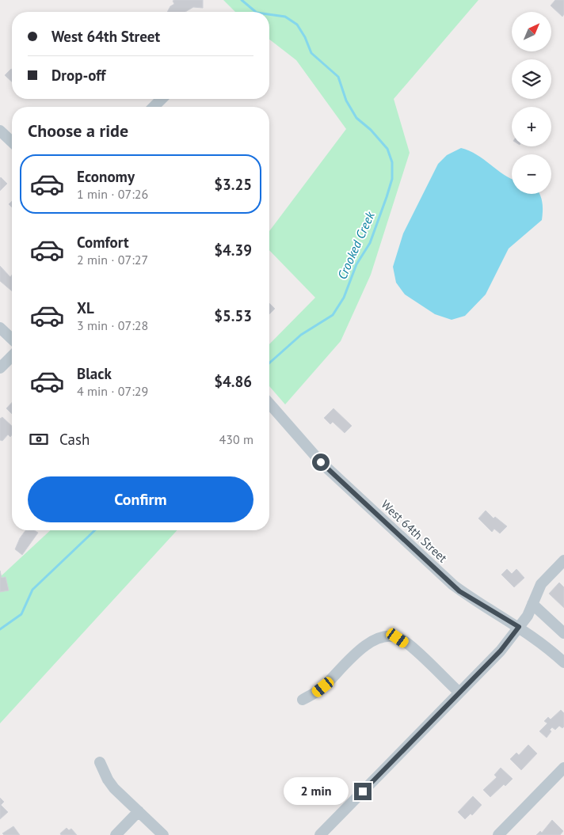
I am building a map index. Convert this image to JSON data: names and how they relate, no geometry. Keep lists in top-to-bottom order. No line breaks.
{"streets":{"street":["West 64th Street"]},"water":["Crooked Creek"],"north":"top right","page":{"map_buttons":["+","−"],"banner":["West 64th Street","Drop-off"],"heading":"Choose a ride","list":[{"name":"Economy","note":"1 min · 07:26","value":"$3.25"},{"name":"Comfort","note":"2 min · 07:27","value":"$4.39"},{"name":"XL","note":"3 min · 07:28","value":"$5.53"},{"name":"Black","note":"4 min · 07:29","value":"$4.86"}],"pay":["Cash","430 m"],"buttons":"Confirm","bubble":"2 min"}}
